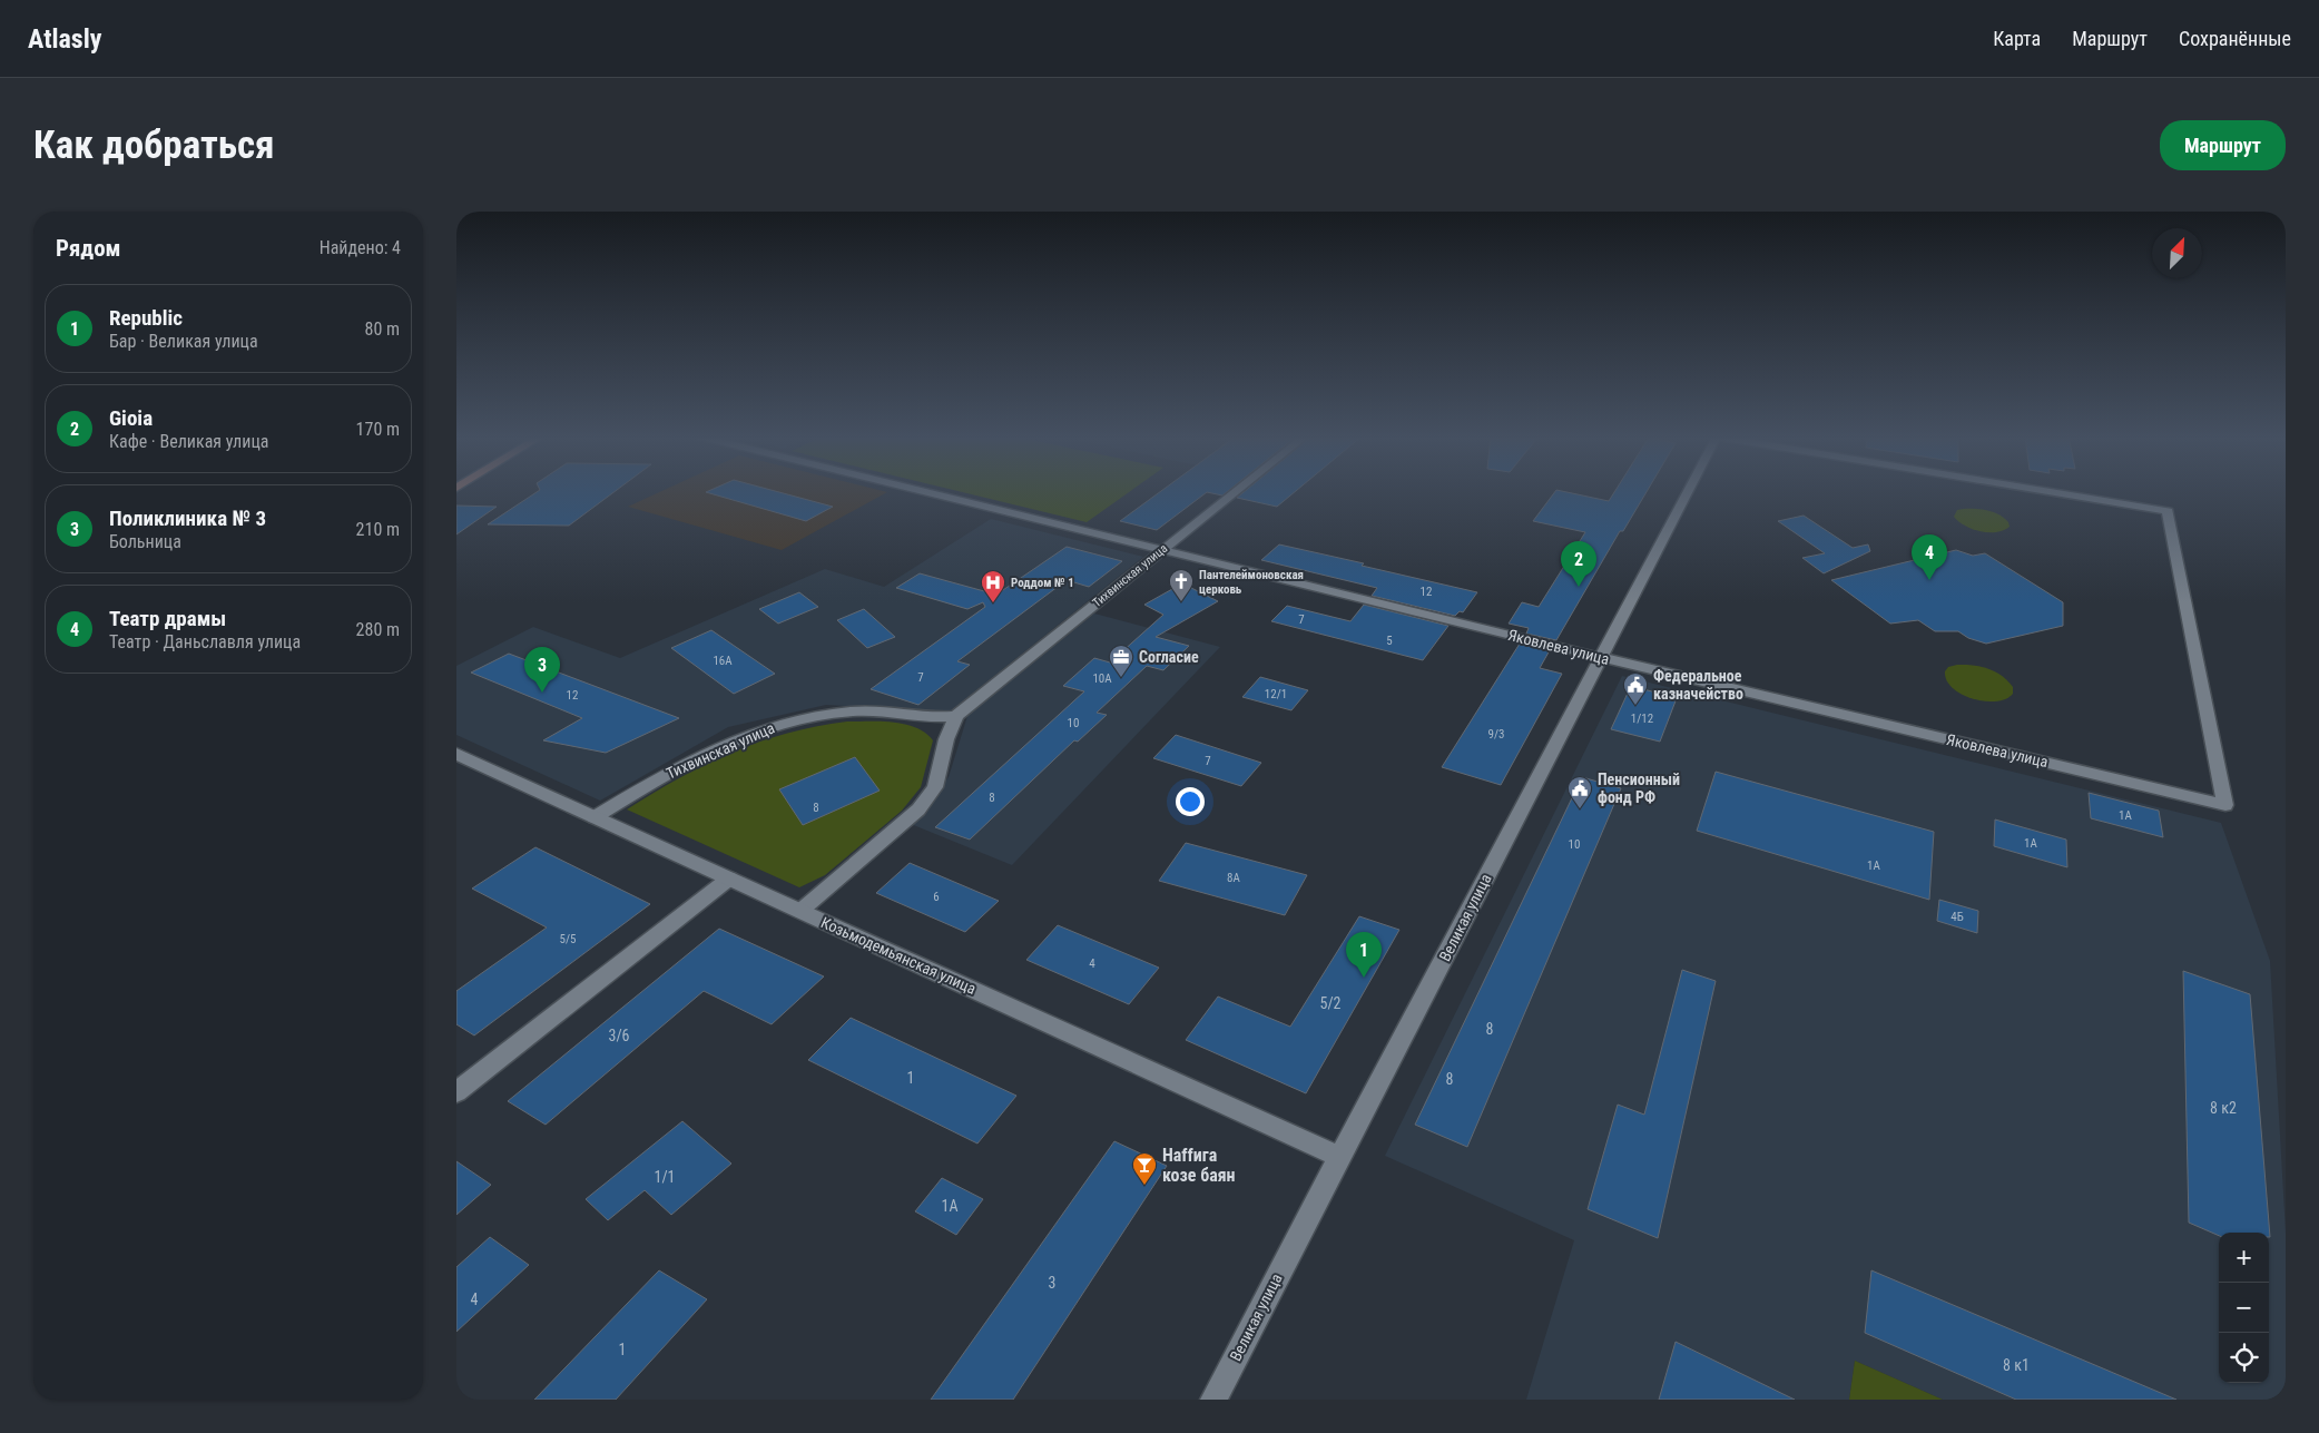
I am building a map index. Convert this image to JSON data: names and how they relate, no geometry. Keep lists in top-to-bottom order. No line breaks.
{"streets":{"street":["Тихвинская улица","Яковлева улица","Великая улица","Козьмодемьянская улица"]},"crossings":[["Тихвинская улица","Яковлева улица"],["Тихвинская улица","Козьмодемьянская улица"],["Яковлева улица","Великая улица"],["Великая улица","Козьмодемьянская улица"]],"places":{"church":["Пантелеймоновская церковь"],"hospital":["Роддом № 1"],"office":["Согласие"],"public building":["Федеральное казначейство","Пенсионный фонд РФ"],"bar":["Наffига козе баян"]},"house_numbers":["12","7","5","16А","7","10А","12/1","12","1/12","10","9/3","7","8","8","1А","1А","10","1А","8А","6","4Б","5/5","4","5/2","8","3/6","1","8","8 к2","1/1","1А","3","4","1","8 к1"],"north":"top right","page":{"header":"Atlasly","nav":["Карта","Маршрут","Сохранённые"],"buttons":"Маршрут","title":"Как добраться","heading":["Рядом","Найдено: 4"],"list":[{"mark":"1","name":"Republic","note":"Бар · Великая улица","value":"80 m"},{"mark":"2","name":"Gioia","note":"Кафе · Великая улица","value":"170 m"},{"mark":"3","name":"Поликлиника № 3","note":"Больница","value":"210 m"},{"mark":"4","name":"Театр драмы","note":"Театр · Даньславля улица","value":"280 m"}],"pins":["4","2","3","1"],"map_buttons":["+","−"]}}
